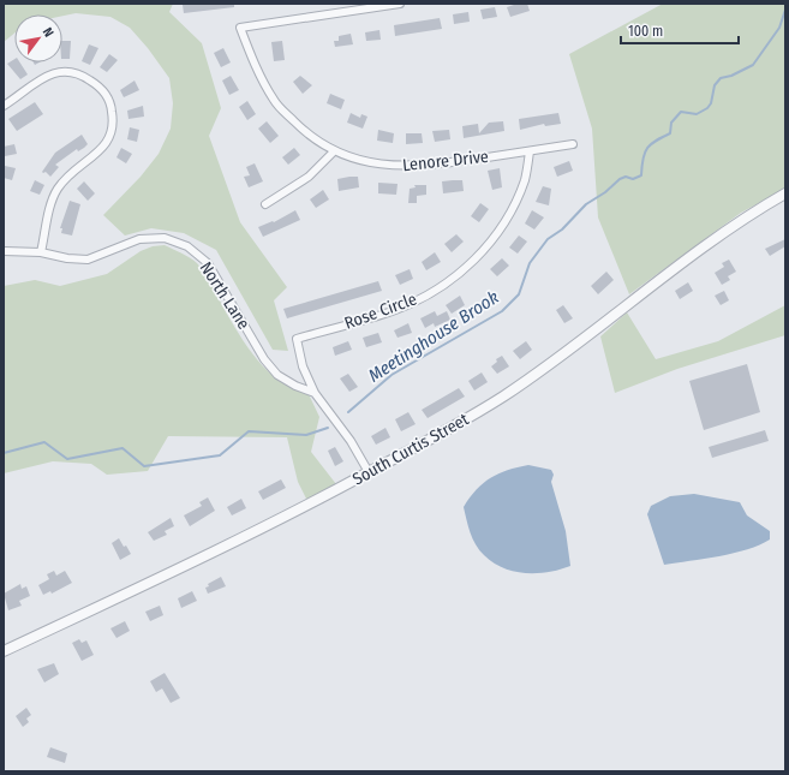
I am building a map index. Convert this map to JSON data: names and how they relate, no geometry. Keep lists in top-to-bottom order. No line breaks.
{"streets":{"street":["Lenore Drive","North Lane","Rose Circle","South Curtis Street"]},"crossings":[["Lenore Drive","Rose Circle"],["North Lane","Rose Circle"]],"water":["Meetinghouse Brook"],"scale_bar":"100 m","north":"top right"}
